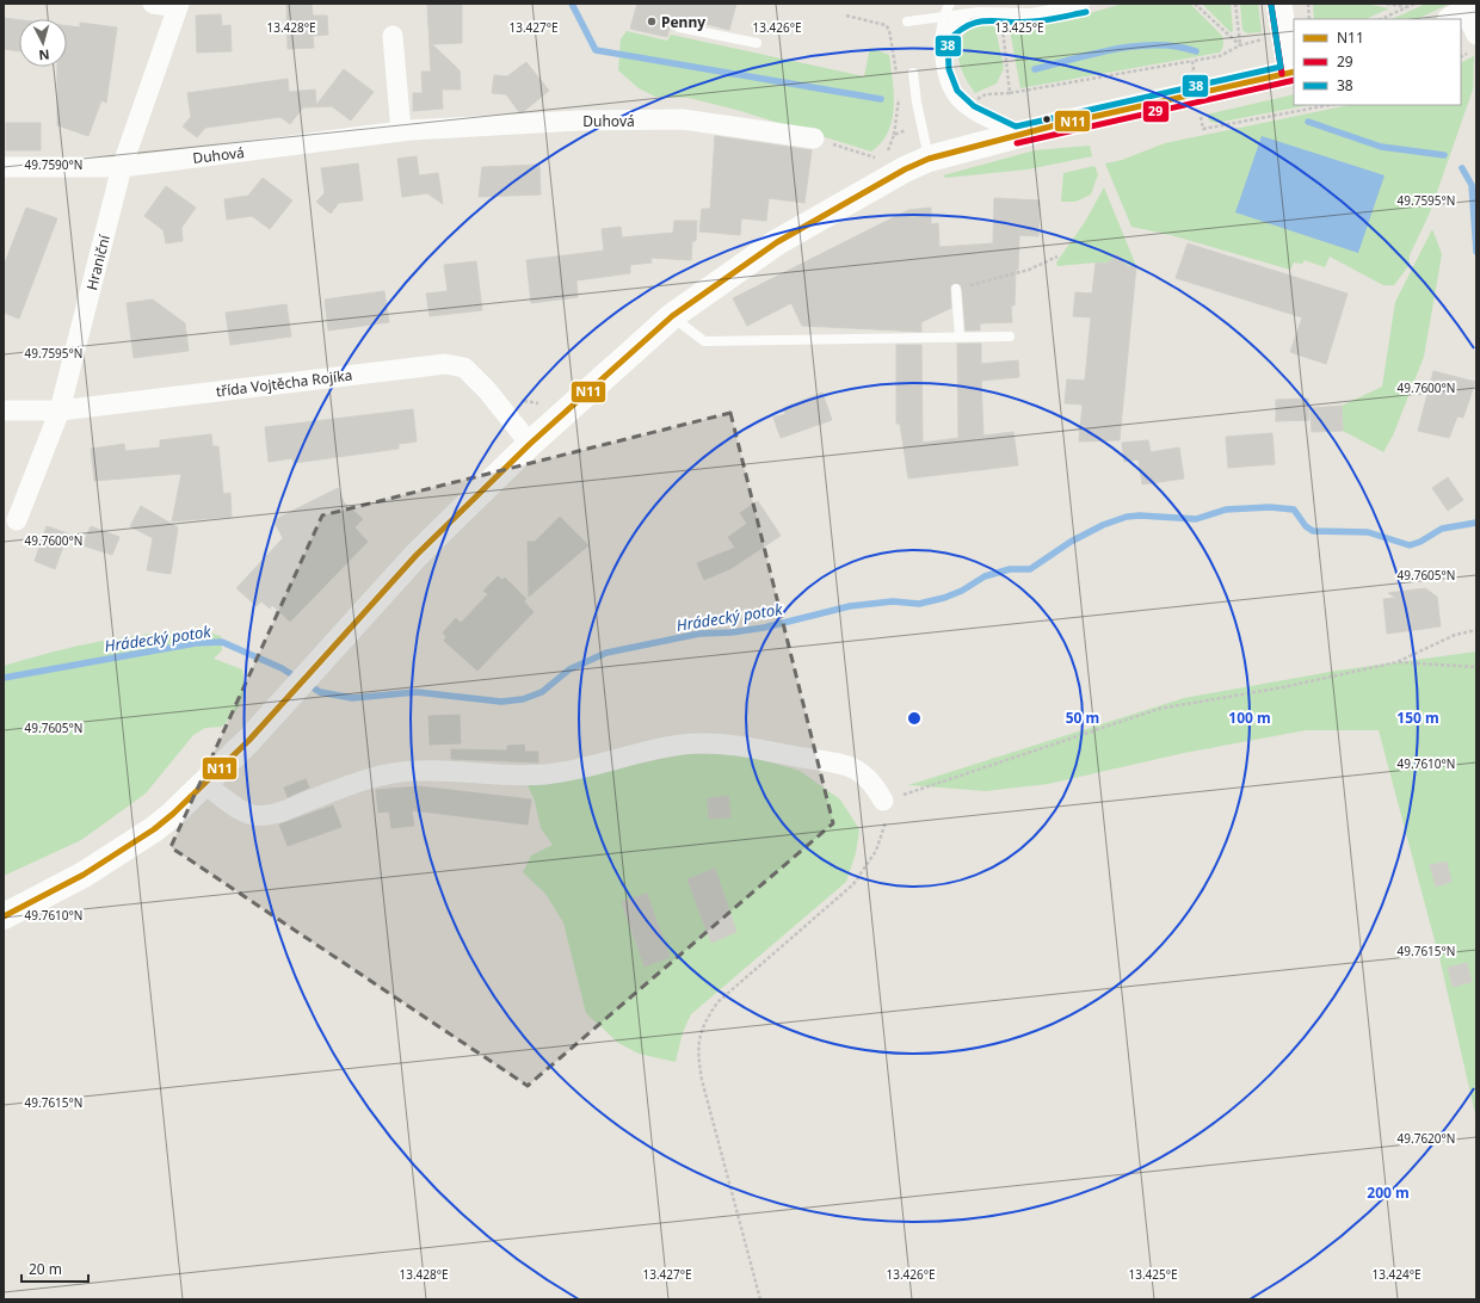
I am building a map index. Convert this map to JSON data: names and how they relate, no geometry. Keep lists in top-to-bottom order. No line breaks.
{"streets":{"street":["Duhová","Hraniční","třída Vojtěcha Rojíka"]},"crossings":[["Duhová","Hraniční"],["Hraniční","třída Vojtěcha Rojíka"]],"water":["Hrádecký potok"],"places":["Penny"],"lines":["transit line 29","transit line 38","transit line N11"],"legend":["N11","29","38"],"scale_bar":"20 m","north":"bottom","coordinates":["13.428°E","13.427°E","13.426°E","13.425°E","49.7590°N","49.7595°N","49.7600°N","49.7605°N","49.7610°N","49.7615°N","49.7620°N","13.424°E"],"rings":["50 m","100 m","150 m","200 m"]}
